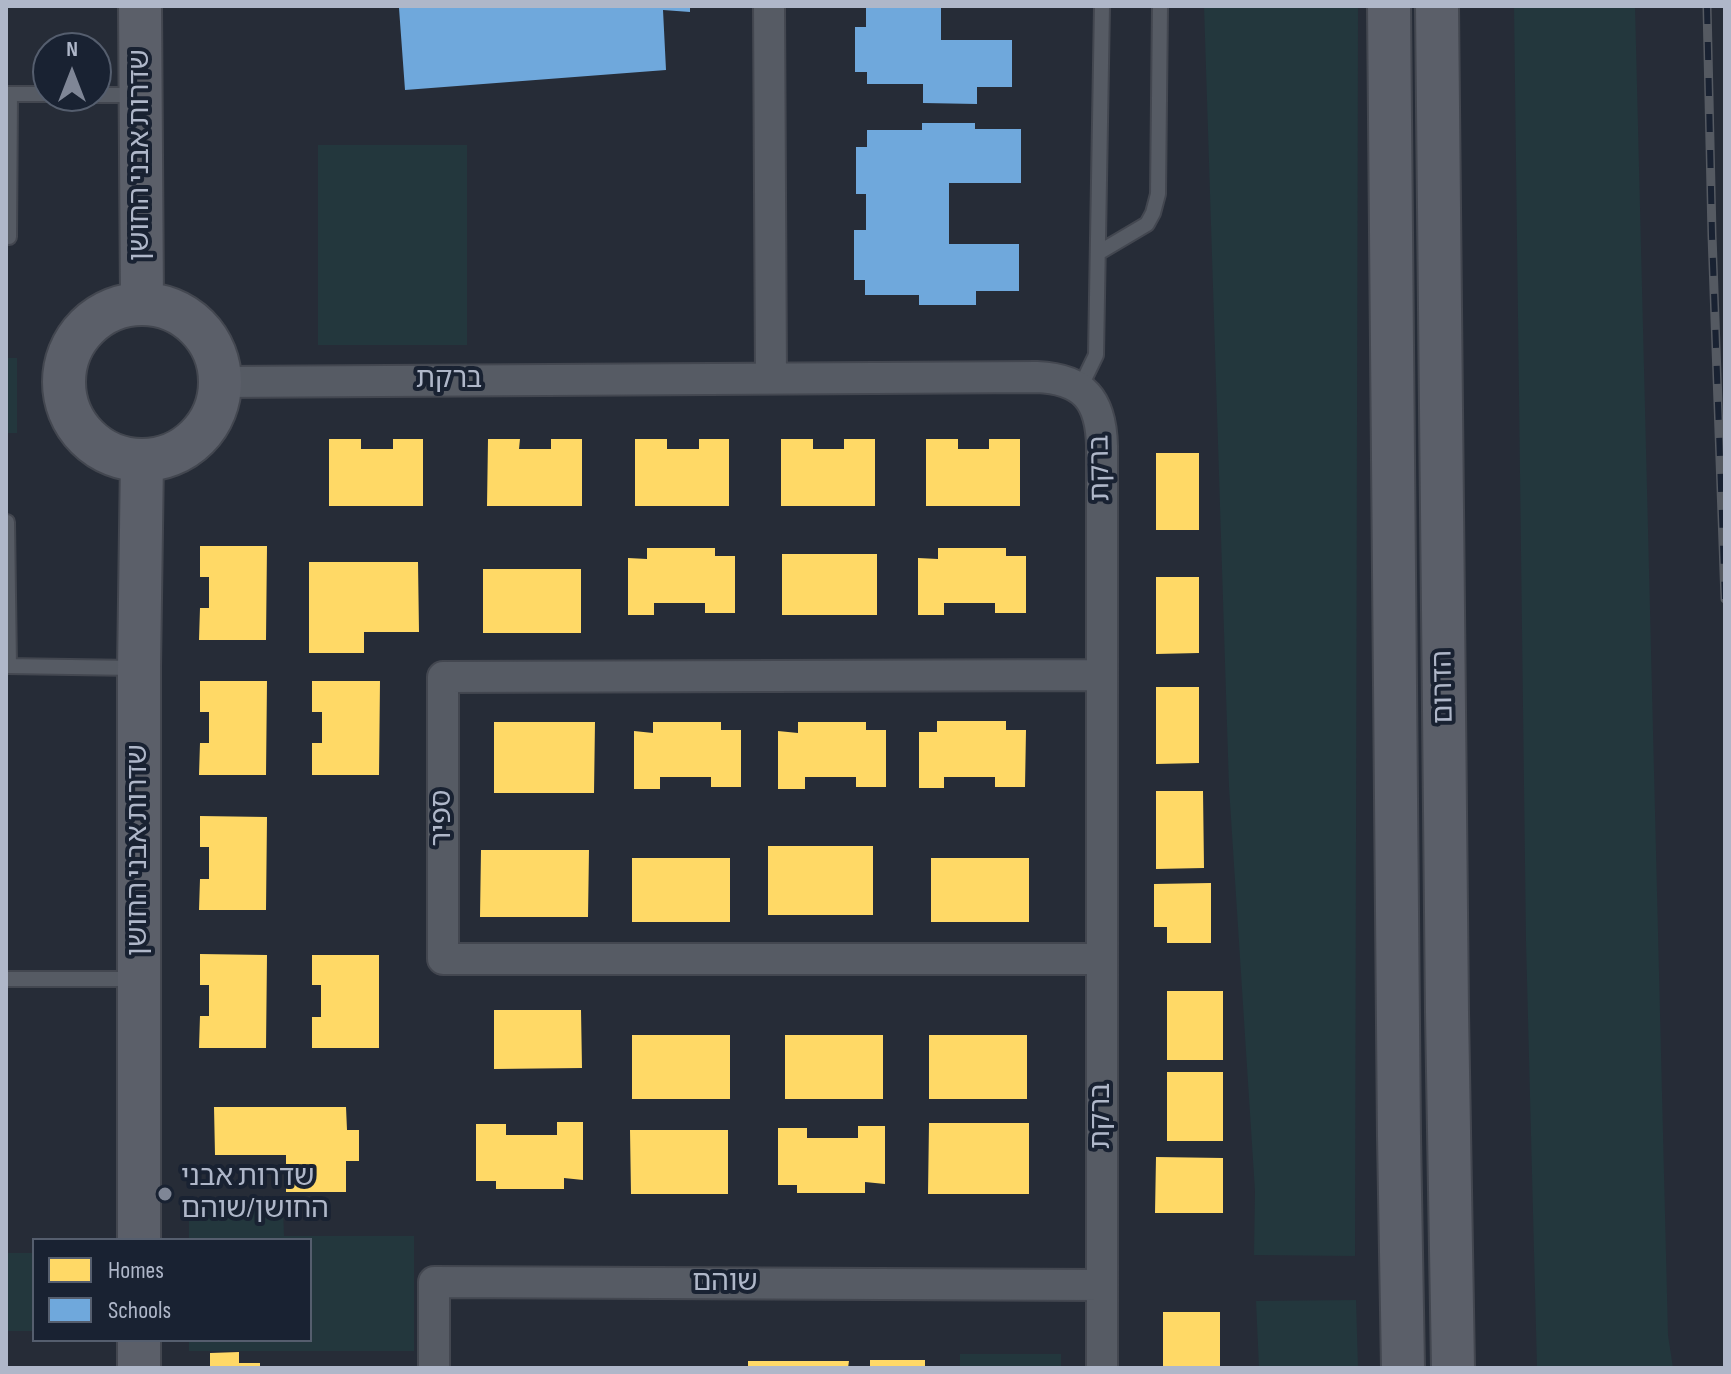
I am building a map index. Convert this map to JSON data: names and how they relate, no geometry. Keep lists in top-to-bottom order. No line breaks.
{"streets":{"main road":["שדרות אבני החושן","הדרום"],"street":["ברקת","ספיר","שוהם"]},"crossings":[["שדרות אבני החושן","ברקת"],["ברקת","ספיר"],["ברקת","שוהם"]],"places":["שדרות אבני החושן/שוהם"],"legend":["Homes","Schools"],"north":"top"}
